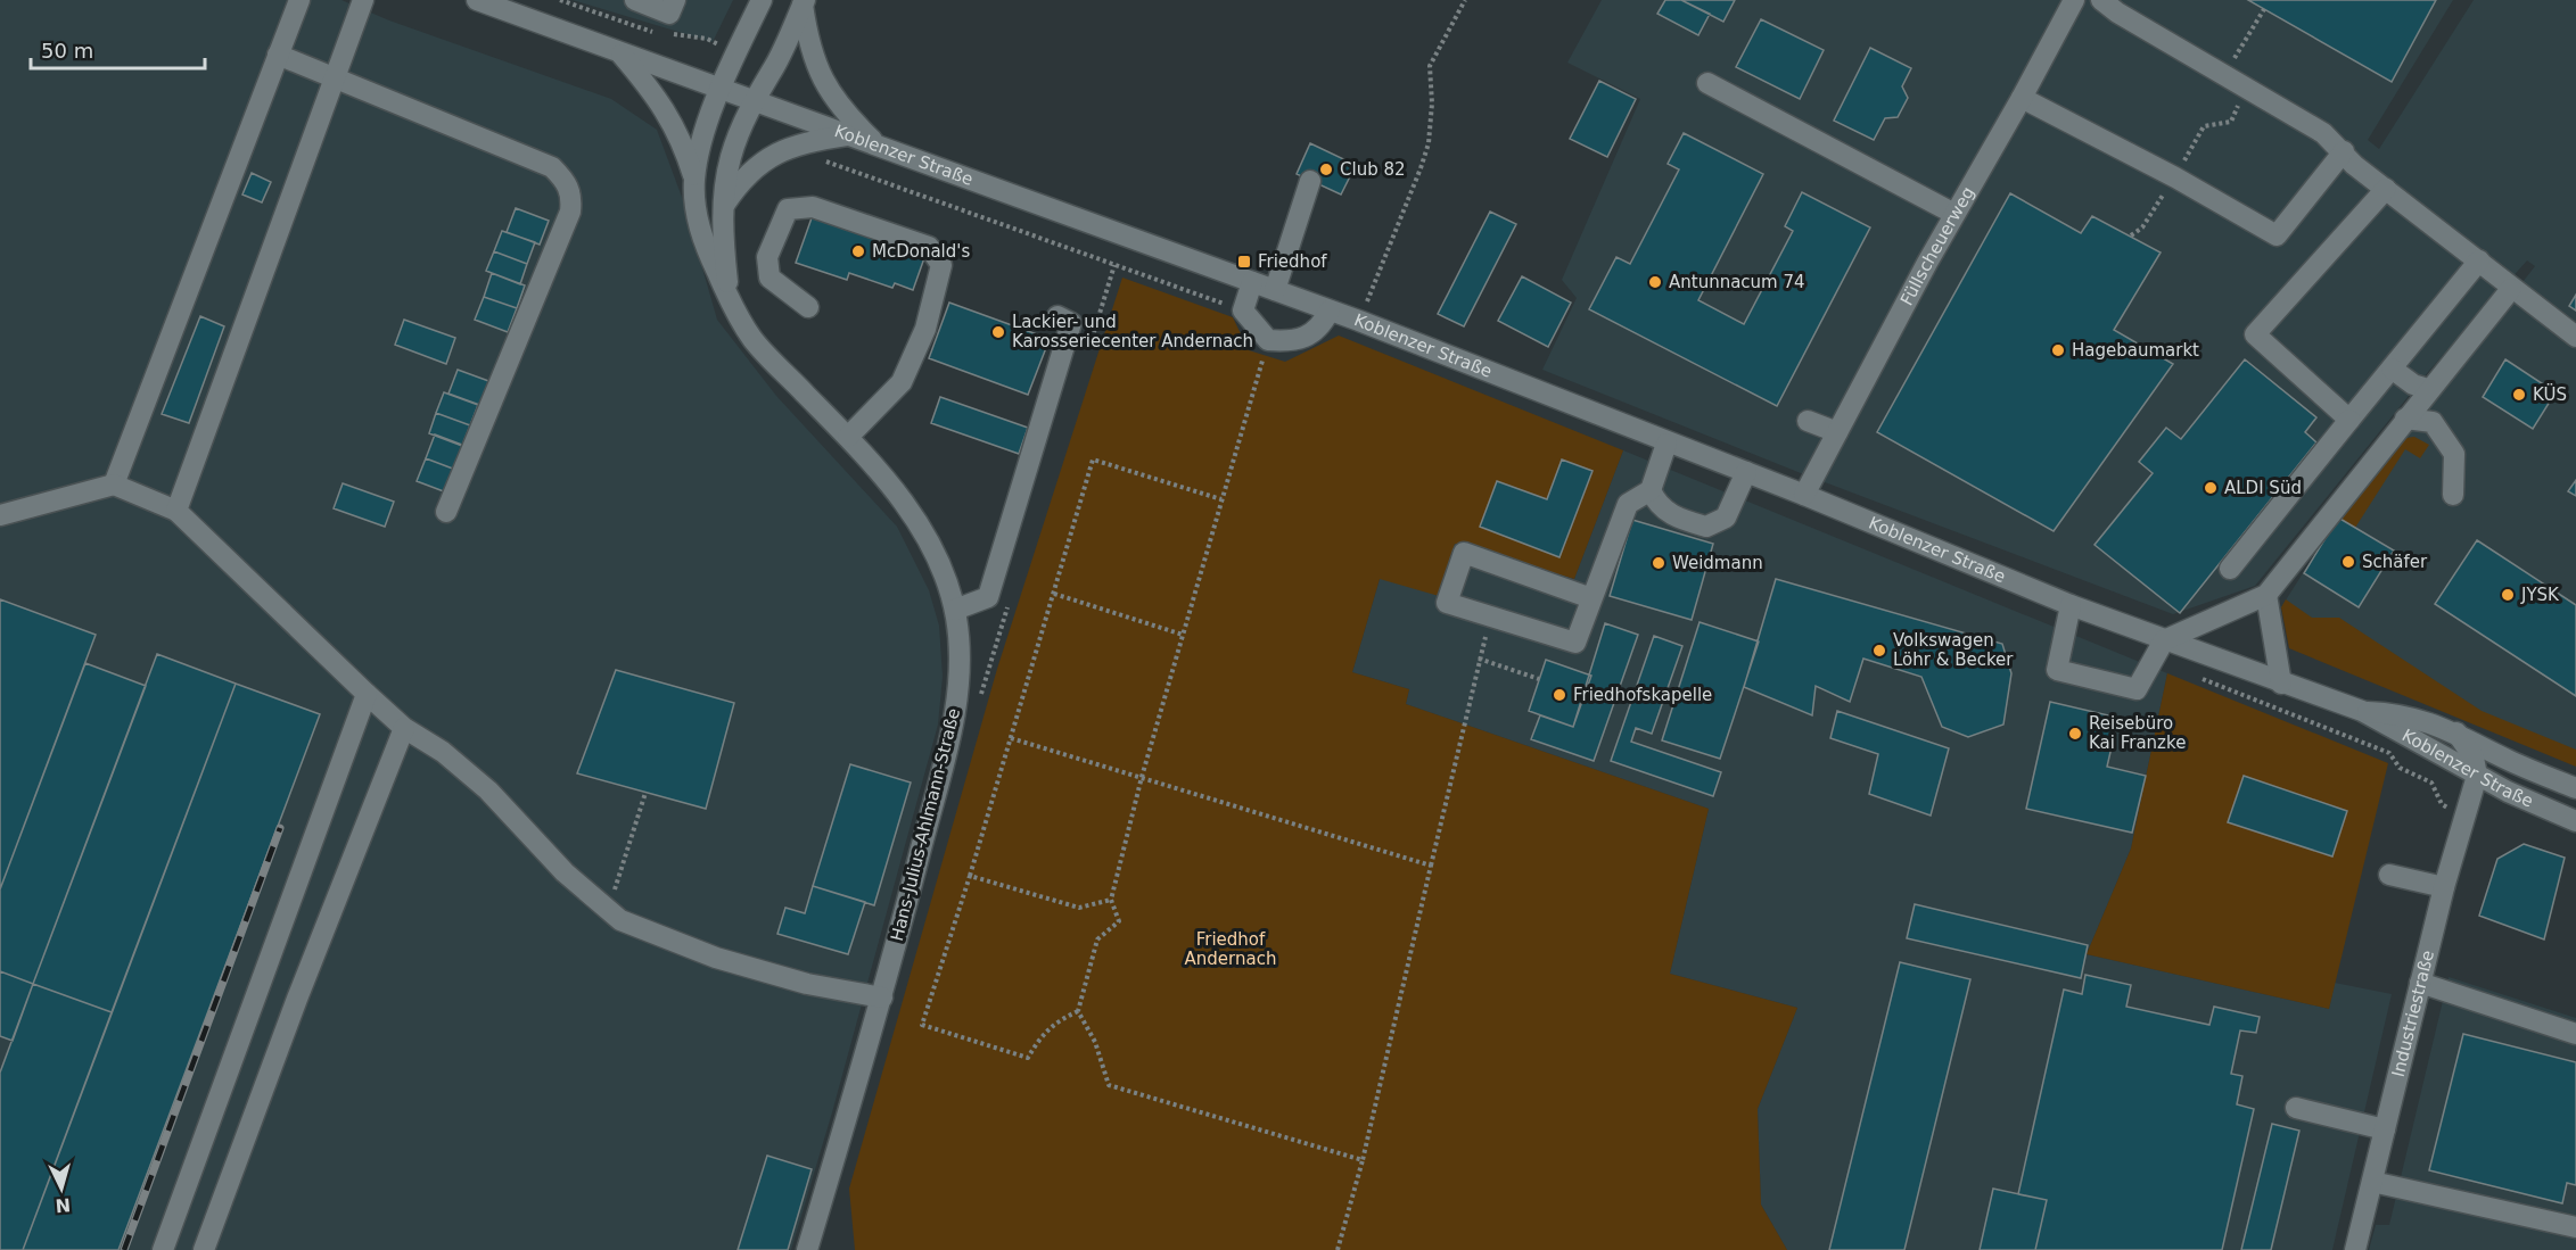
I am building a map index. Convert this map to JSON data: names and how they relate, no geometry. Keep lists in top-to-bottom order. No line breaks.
{"streets":{"street":["Koblenzer Straße","Füllscheuerweg","Hans-Julius-Ahlmann-Straße","Industriestraße"]},"crossings":[["Koblenzer Straße","Füllscheuerweg"],["Koblenzer Straße","Hans-Julius-Ahlmann-Straße"],["Koblenzer Straße","Industriestraße"]],"parks":["Friedhof Andernach"],"places":{"other":["Club 82","McDonald's","Antunnacum 74","Lackier- und Karosseriecenter Andernach","Hagebaumarkt","KÜS","ALDI Süd","Schäfer","Weidmann","JYSK","Volkswagen Löhr & Becker","Friedhofskapelle","Reisebüro Kai Franzke"],"transit":["Friedhof"]},"scale_bar":"50 m","north":"bottom"}
